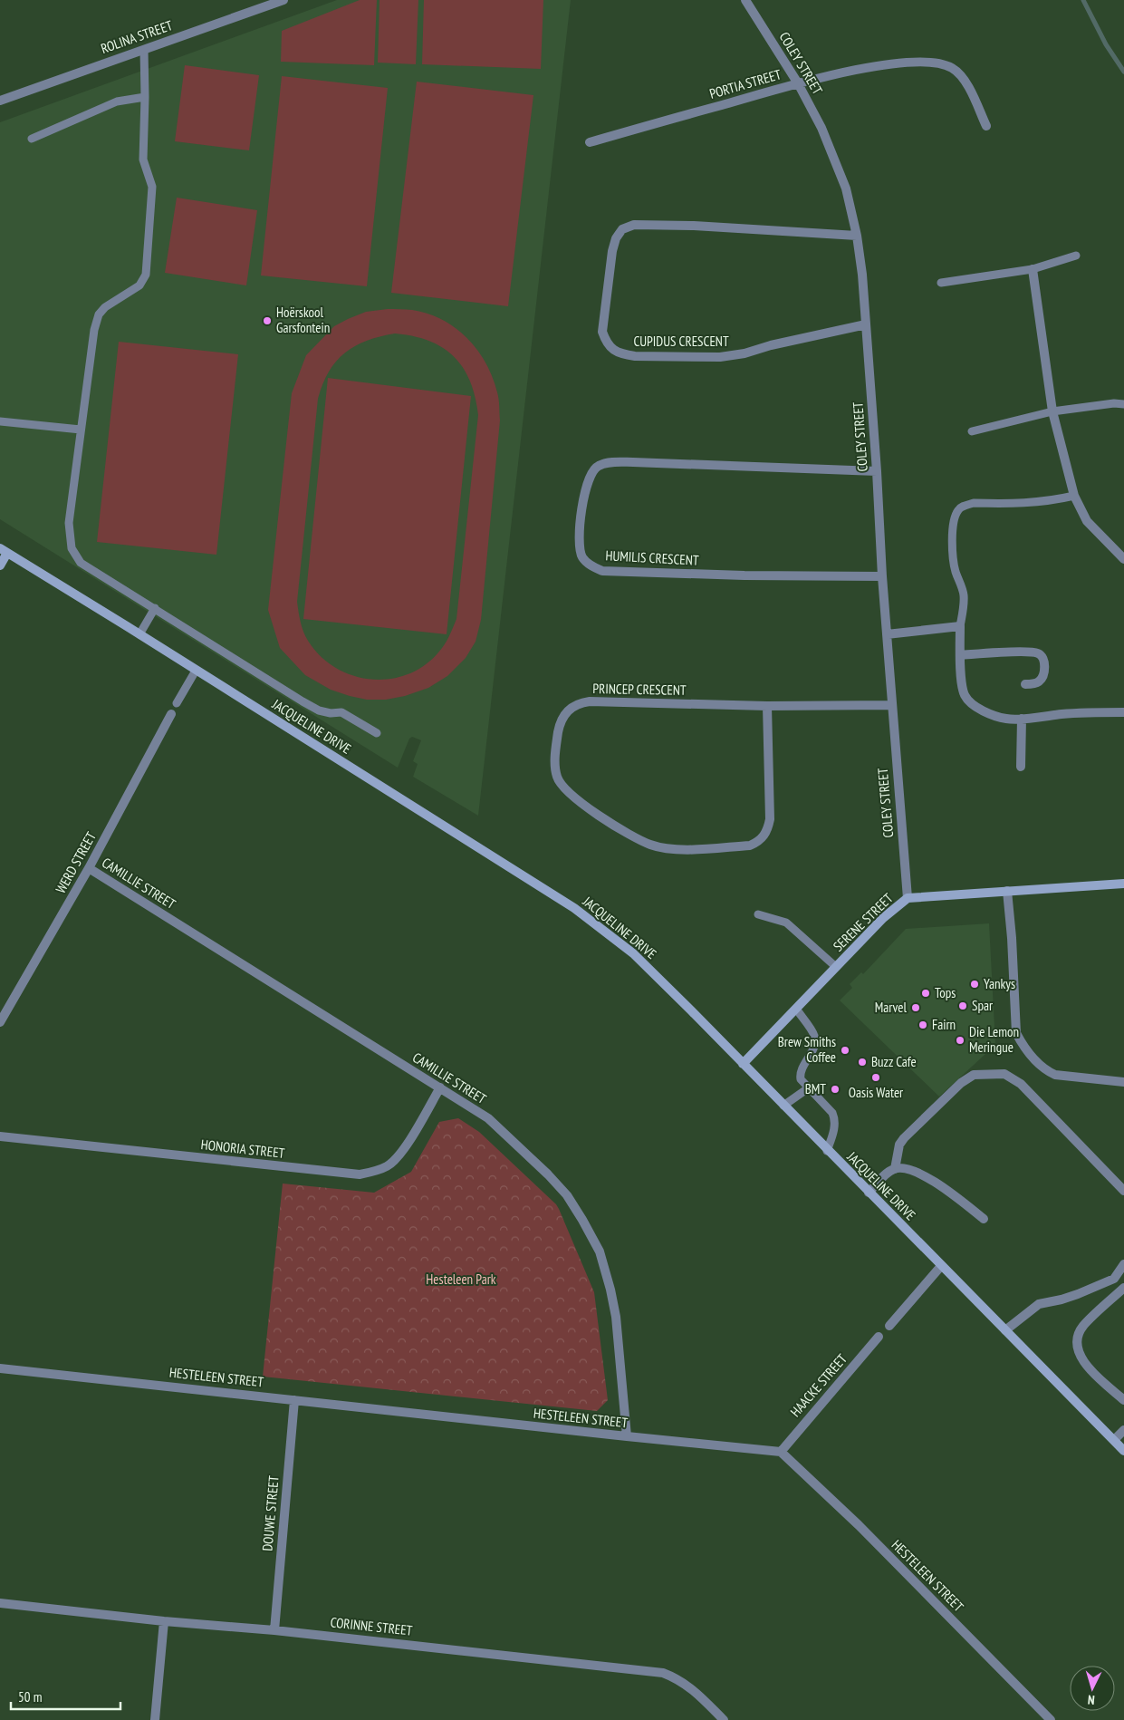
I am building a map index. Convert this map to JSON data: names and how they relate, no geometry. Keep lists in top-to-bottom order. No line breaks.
{"streets":{"street":["ROLINA STREET","COLEY STREET","PORTIA STREET","CUPIDUS CRESCENT","HUMILIS CRESCENT","PRINCEP CRESCENT","JACQUELINE DRIVE","WERD STREET","CAMILLIE STREET","SERENE STREET","HONORIA STREET","HESTELEEN STREET","HAACKE STREET","DOUWE STREET","CORINNE STREET"]},"crossings":[["COLEY STREET","PORTIA STREET"],["COLEY STREET","CUPIDUS CRESCENT"],["COLEY STREET","HUMILIS CRESCENT"],["COLEY STREET","PRINCEP CRESCENT"],["COLEY STREET","SERENE STREET"],["JACQUELINE DRIVE","SERENE STREET"],["WERD STREET","CAMILLIE STREET"],["CAMILLIE STREET","HONORIA STREET"],["CAMILLIE STREET","HESTELEEN STREET"],["HESTELEEN STREET","HAACKE STREET"],["HESTELEEN STREET","DOUWE STREET"],["DOUWE STREET","CORINNE STREET"]],"parks":["Hesteleen Park"],"places":["Hoërskool Garsfontein","Yankys","Tops","Spar","Marvel","Fairn","Die Lemon Meringue","Brew Smiths Coffee","Buzz Cafe","Oasis Water","BMT"],"scale_bar":"50 m","north":"bottom"}
